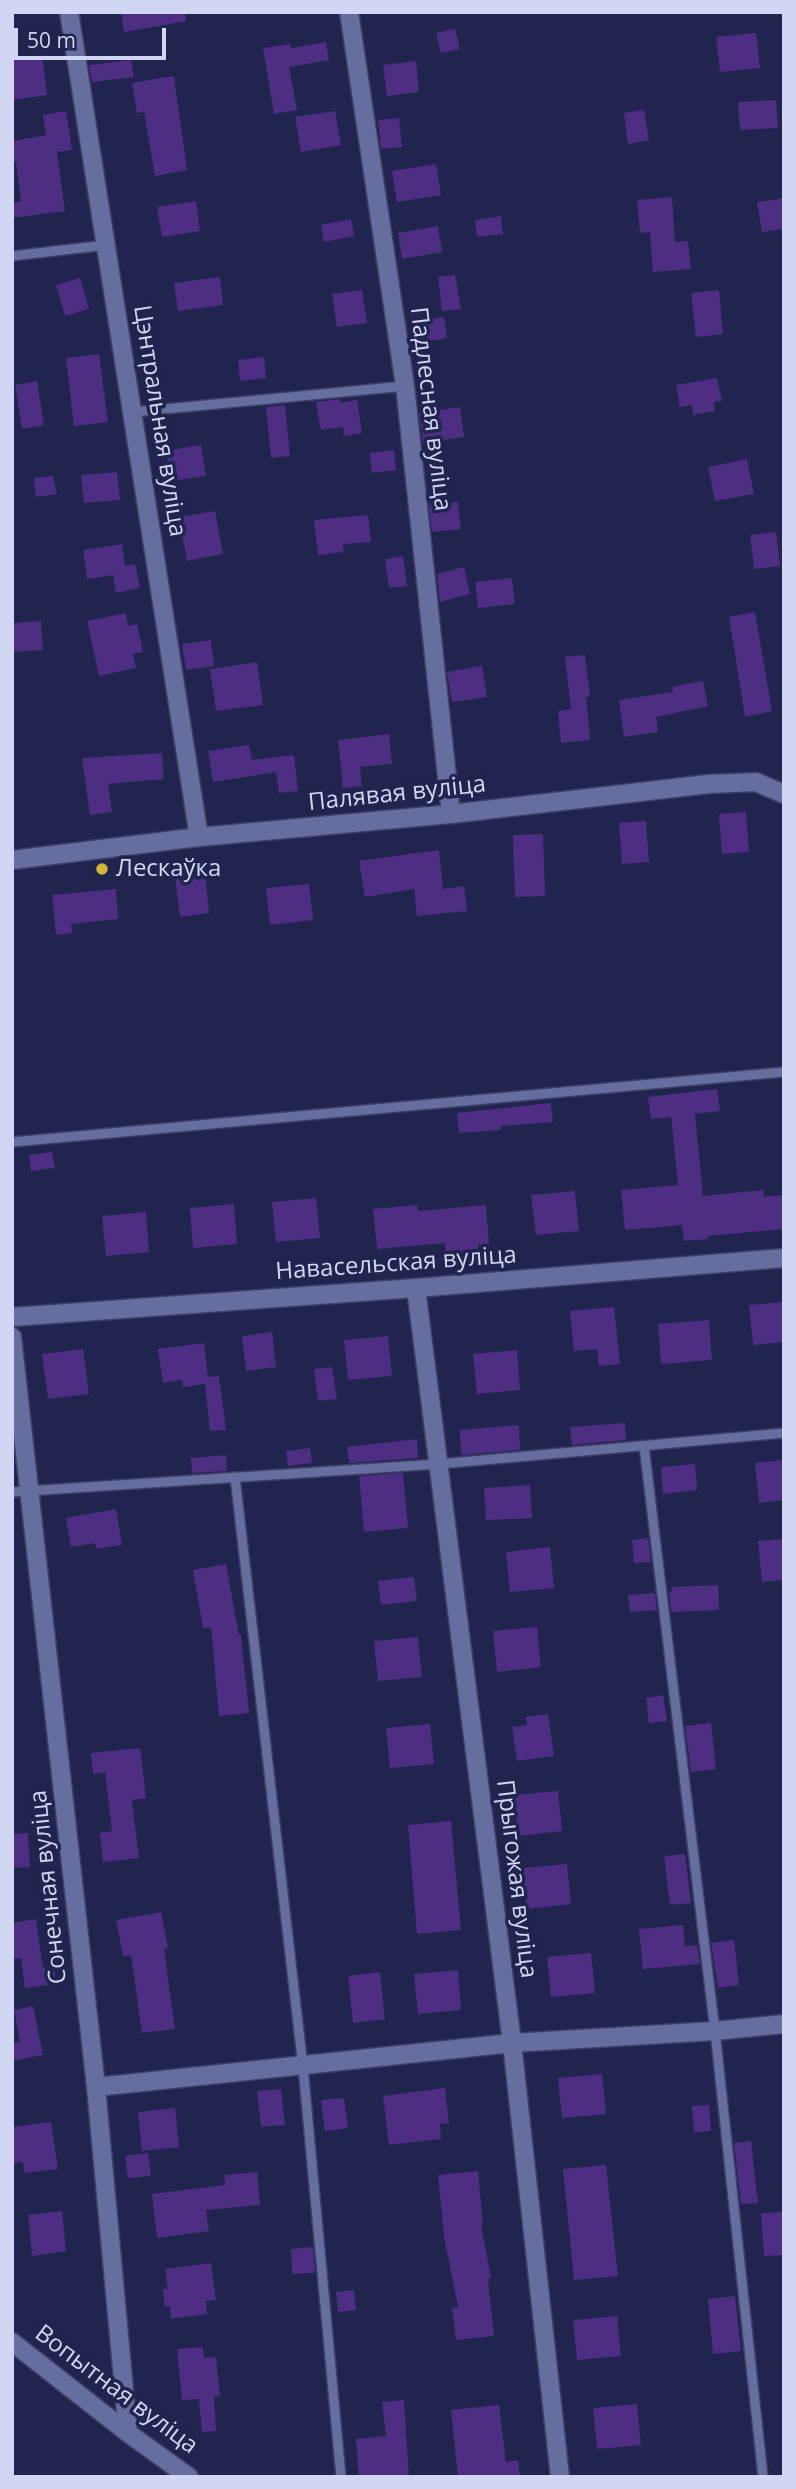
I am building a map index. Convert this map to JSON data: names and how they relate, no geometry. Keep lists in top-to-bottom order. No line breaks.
{"streets":{"street":["Падлесная вуліца","Цэнтральная вуліца","Палявая вуліца","Навасельская вуліца","Прыгожая вуліца","Сонечная вуліца","Вопытная вуліца"]},"crossings":[["Падлесная вуліца","Палявая вуліца"],["Цэнтральная вуліца","Палявая вуліца"],["Навасельская вуліца","Прыгожая вуліца"],["Сонечная вуліца","Вопытная вуліца"]],"places":["Лескаўка"],"scale_bar":"50 m"}
